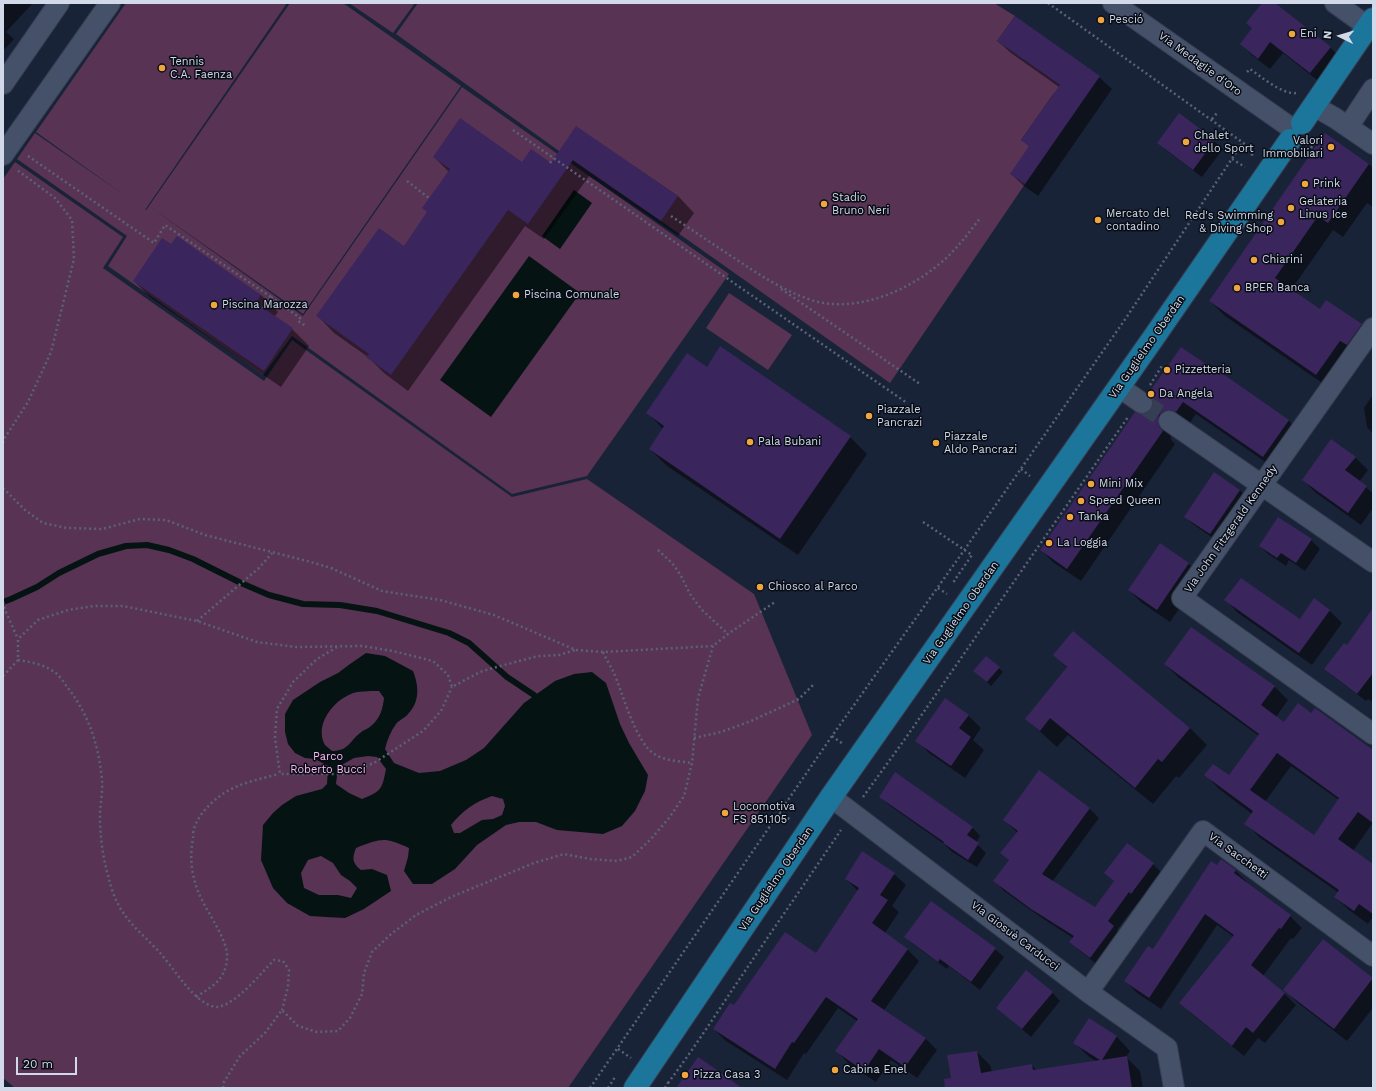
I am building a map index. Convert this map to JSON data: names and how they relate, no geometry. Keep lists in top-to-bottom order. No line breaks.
{"streets":{"main road":["Via Guglielmo Oberdan"],"street":["Via Medaglie d'Oro","Via John Fitzgerald Kennedy","Via Sacchetti","Via Giosuè Carducci"]},"crossings":[["Via Medaglie d'Oro","Via Guglielmo Oberdan"],["Via Guglielmo Oberdan","Via Giosuè Carducci"],["Via Sacchetti","Via Giosuè Carducci"]],"parks":["Parco Roberto Bucci"],"places":["Pesció","Eni","Tennis C.A. Faenza","Chalet dello Sport","Valori Immobiliari","Prink","Stadio Bruno Neri","Gelateria Linus Ice","Mercato del contadino","Red's Swimming & Diving Shop","Chiarini","BPER Banca","Piscina Comunale","Piscina Marozza","Pizzetteria","Da Angela","Piazzale Pancrazi","Pala Bubani","Piazzale Aldo Pancrazi","Mini Mix","Speed Queen","Tanka","La Loggia","Chiosco al Parco","Locomotiva FS 851.105","Cabina Enel","Pizza Casa 3"],"scale_bar":"20 m","north":"left"}
